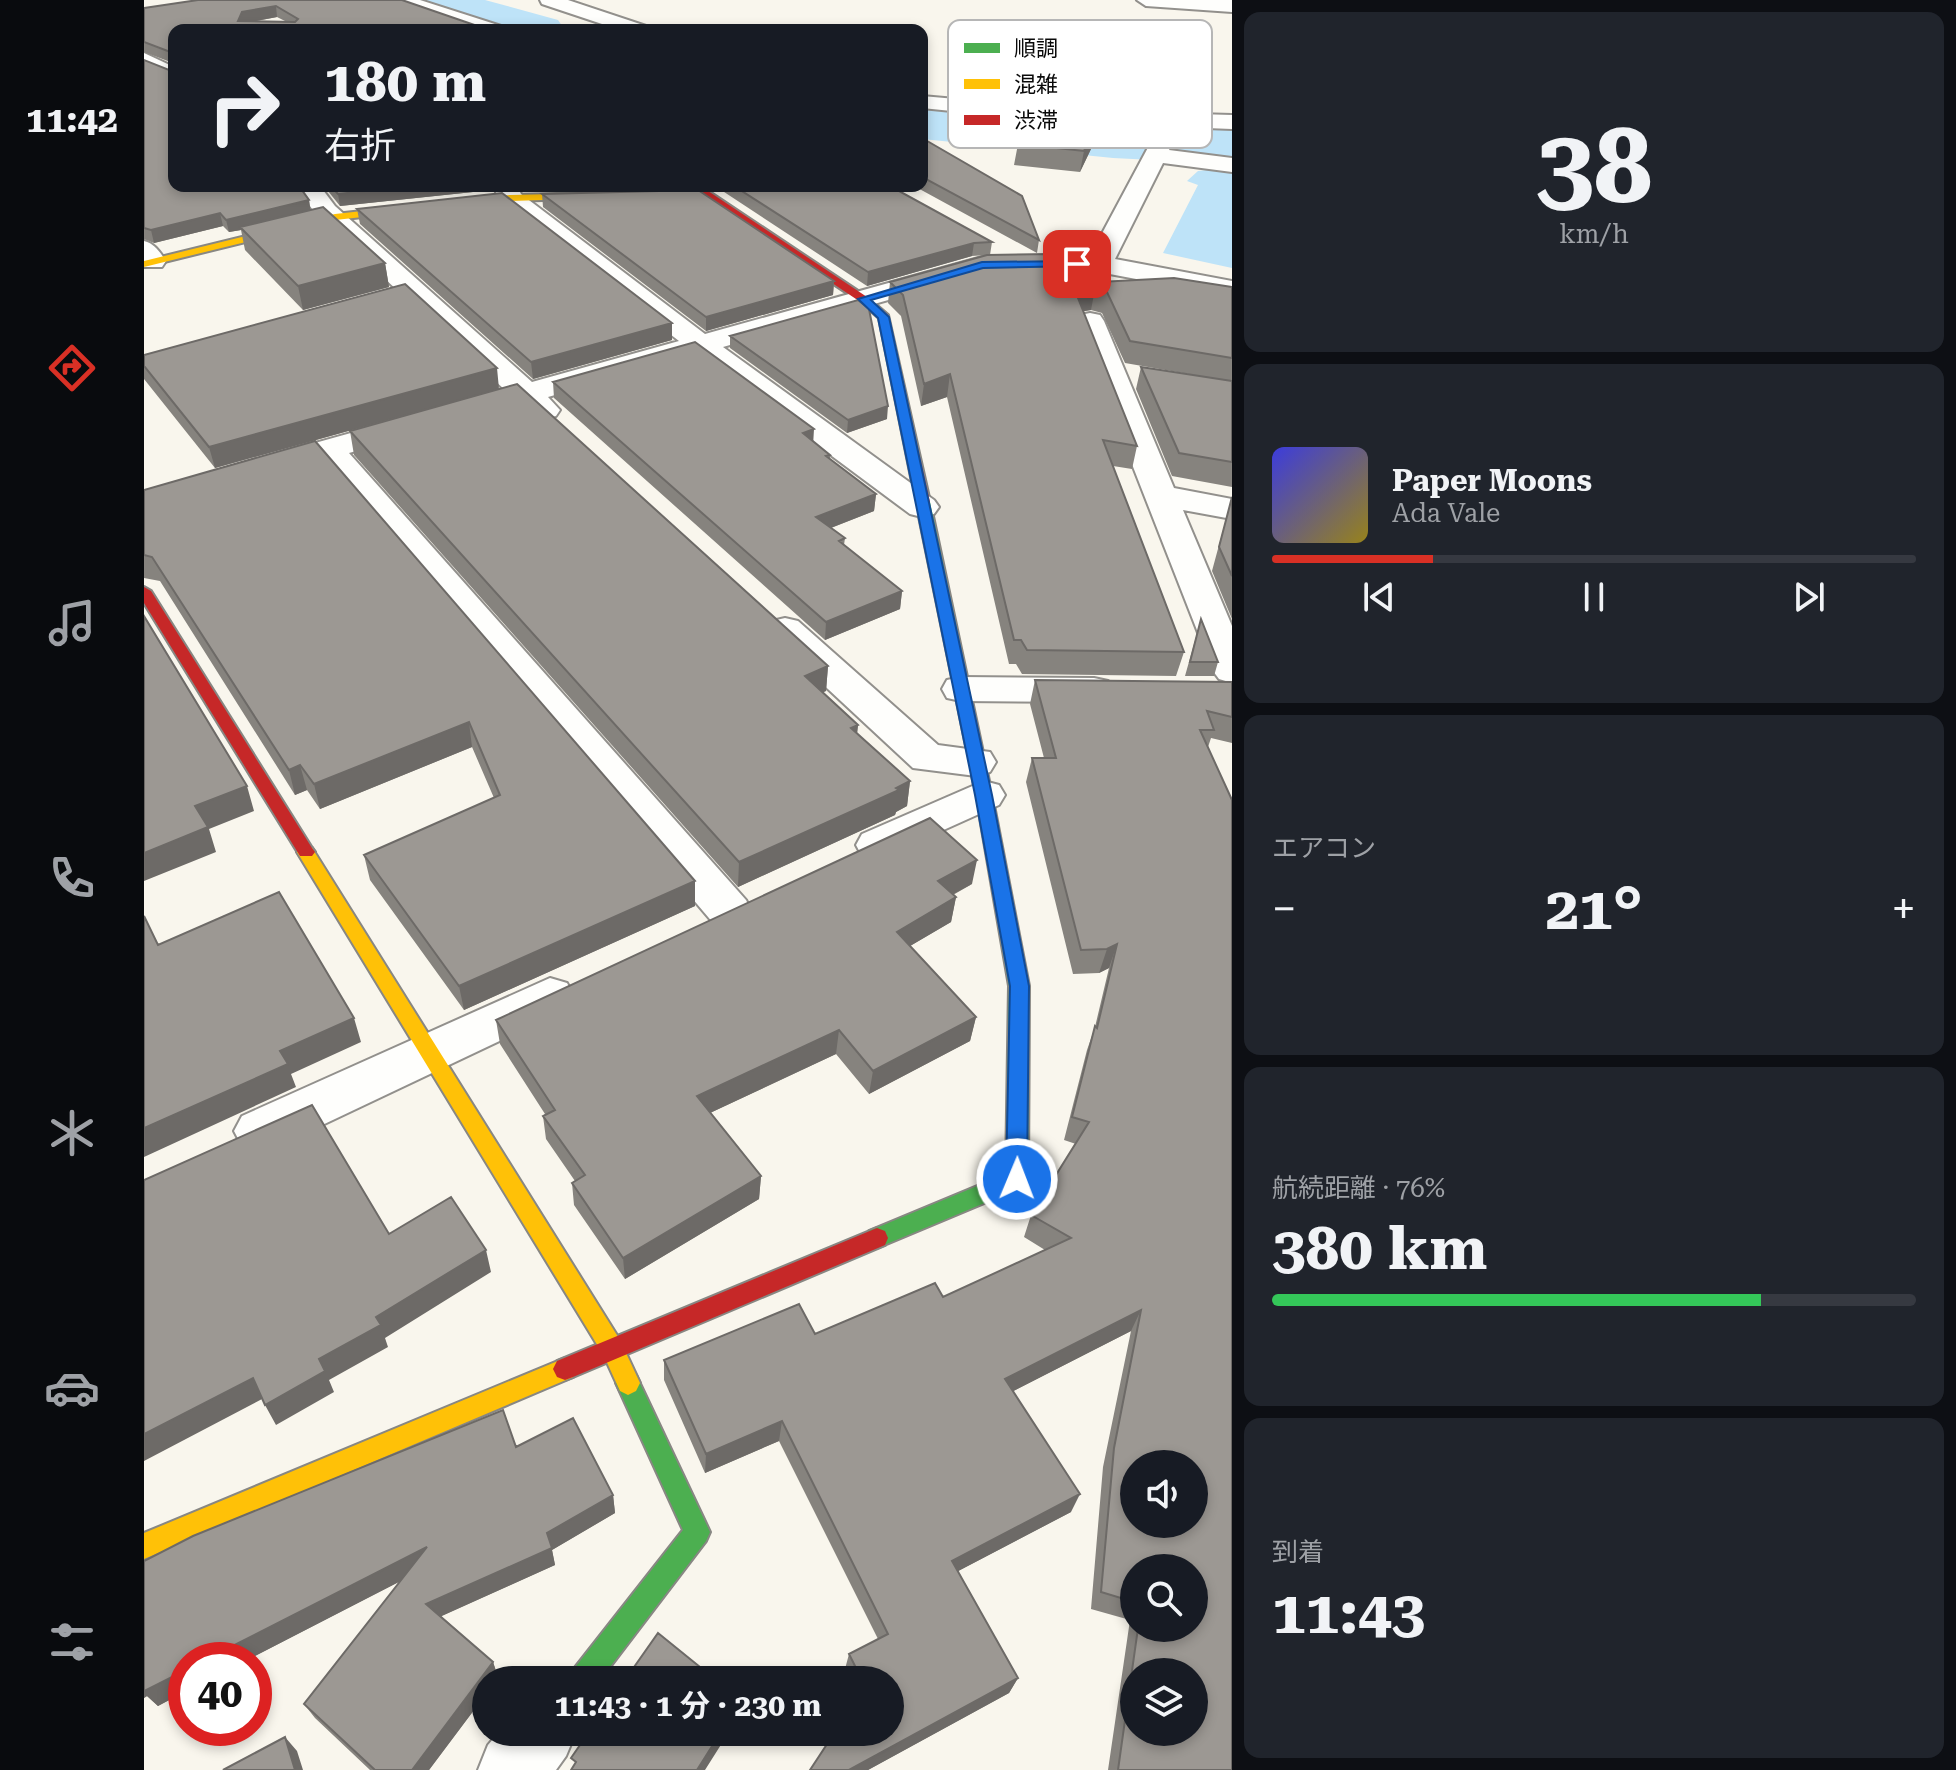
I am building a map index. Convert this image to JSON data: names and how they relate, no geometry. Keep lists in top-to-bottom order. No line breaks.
{"legend":["順調","混雑","渋滞"],"page":{"tabs":"11:42","tile":[["38","km/h"],"エアコン",["航続距離 · 76%","380 km"],["到着","11:43"]],"turn":["180 m","右折"],"song":["Paper Moons","Ada Vale"],"heat":["−","21°","+"],"limit":"40","trip":"11:43 · 1 分 · 230 m"}}
